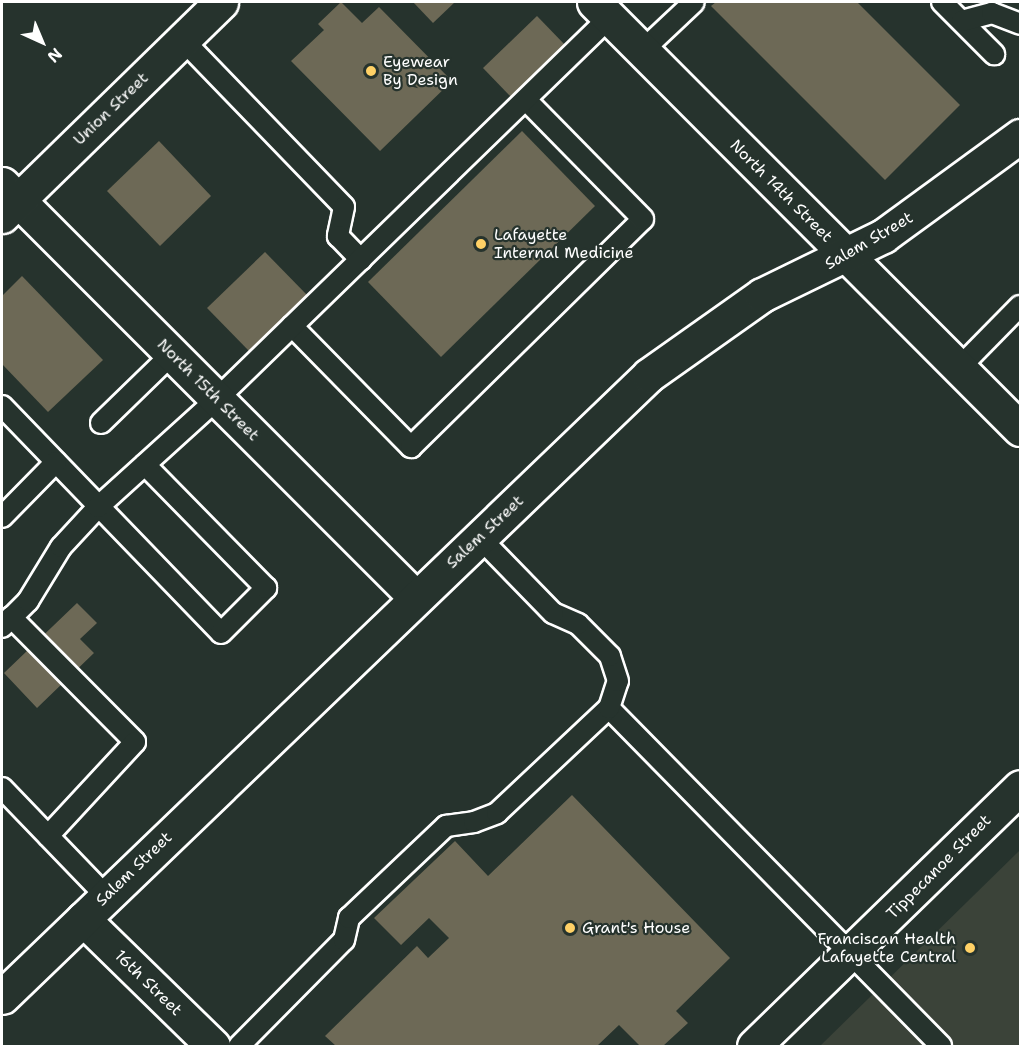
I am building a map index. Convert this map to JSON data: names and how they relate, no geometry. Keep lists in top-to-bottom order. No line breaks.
{"streets":{"street":["Union Street","North 14th Street","Salem Street","North 15th Street","Tippecanoe Street","16th Street"]},"crossings":[["Union Street","North 15th Street"],["North 14th Street","Salem Street"],["Salem Street","North 15th Street"],["Salem Street","16th Street"]],"places":["Eyewear By Design","Lafayette Internal Medicine","Grant's House","Franciscan Health Lafayette Central"],"north":"bottom right"}
